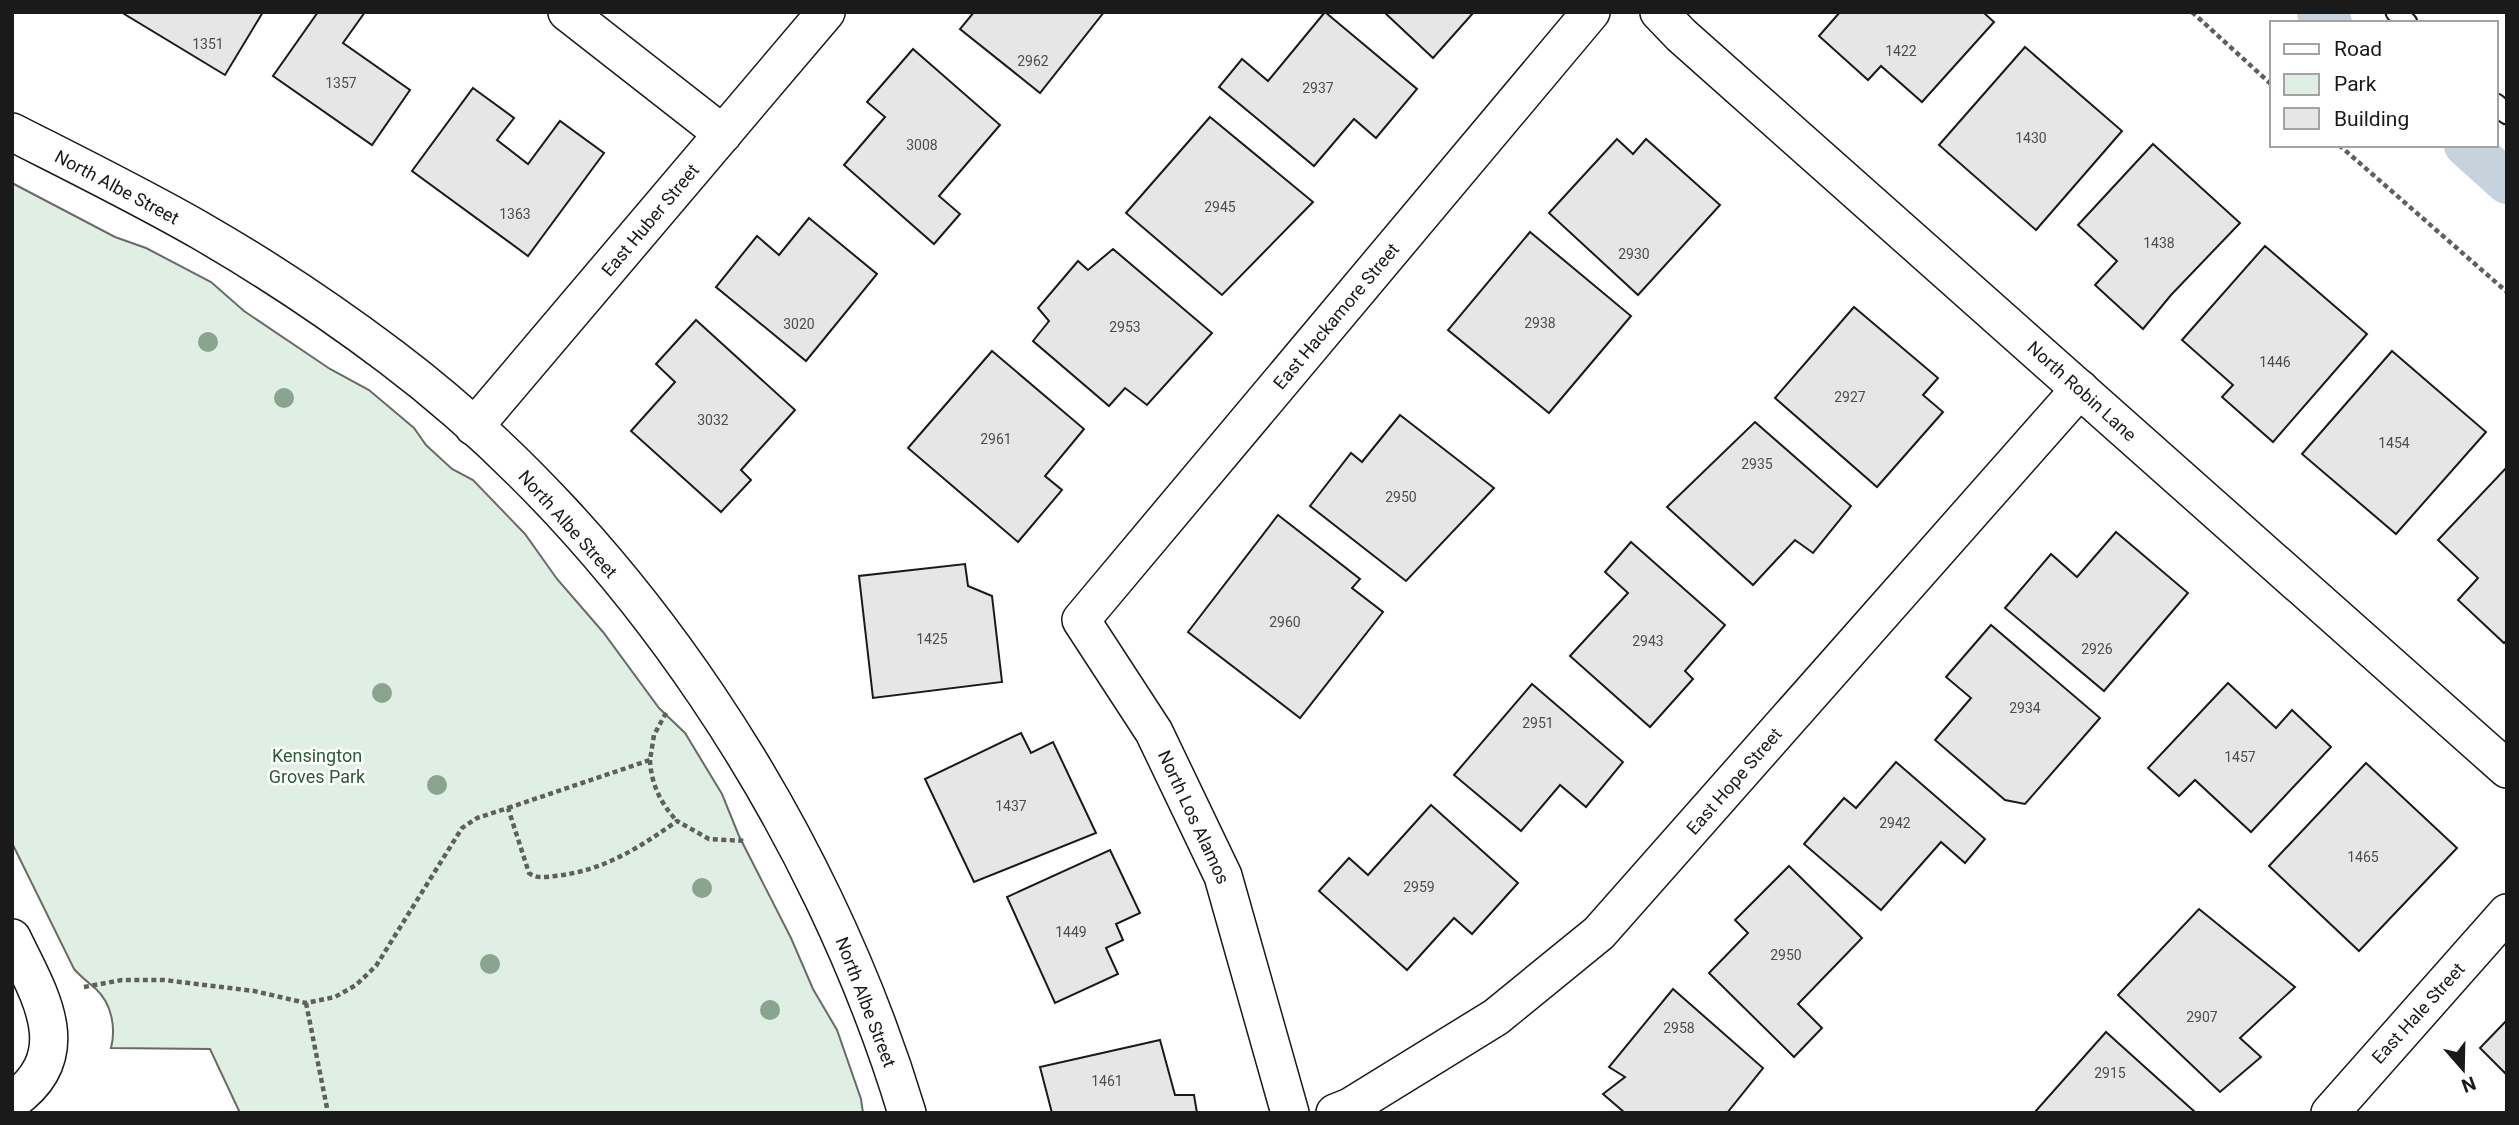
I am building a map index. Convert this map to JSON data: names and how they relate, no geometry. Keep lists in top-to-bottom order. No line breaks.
{"streets":{"street":["North Albe Street","East Huber Street","East Hackamore Street","North Robin Lane","East Hope Street","North Los Alamos","East Hale Street"]},"crossings":[["North Albe Street","East Huber Street"],["East Hackamore Street","North Los Alamos"],["North Robin Lane","East Hope Street"]],"parks":["Kensington Groves Park"],"house_numbers":["1351","1422","2962","1357","2937","1430","3008","2945","1363","1438","2930","2938","3020","2953","1446","2927","3032","2961","1454","2935","2950","2960","1425","2943","2926","2934","2951","1457","1437","2942","1465","2959","1449","2950","2907","2958","2915","1461"],"legend":["Road","Park","Building"],"north":"bottom"}
